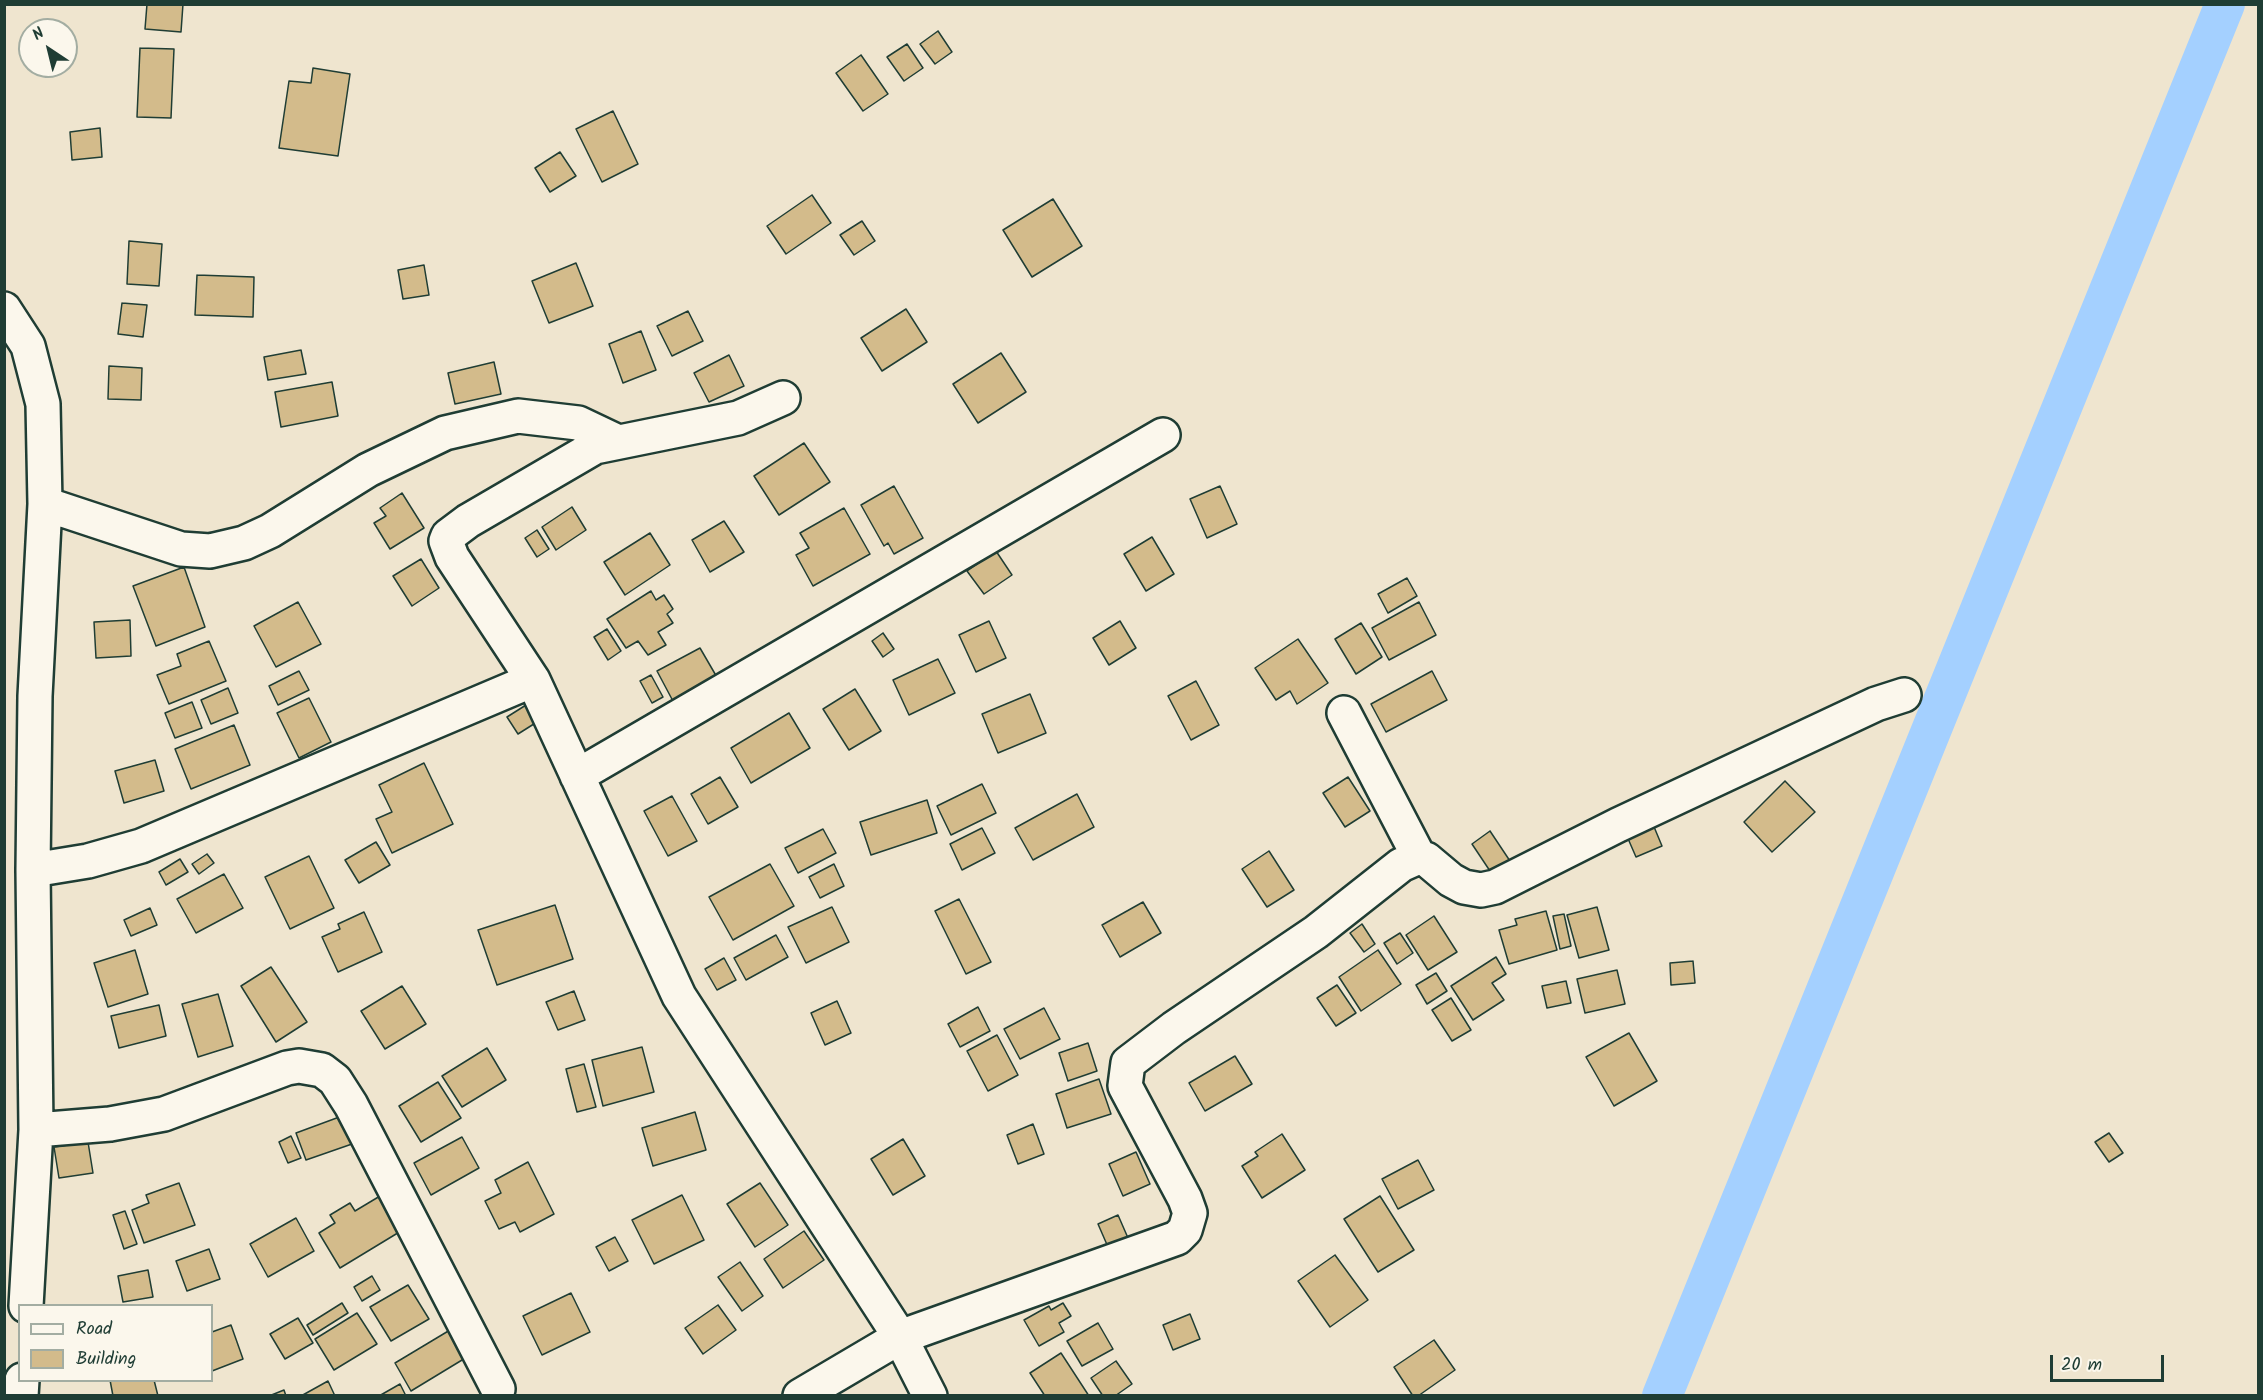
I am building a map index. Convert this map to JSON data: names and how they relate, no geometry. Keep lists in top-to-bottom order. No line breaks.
{"legend":["Road","Building"],"scale_bar":"20 m","north":"top left"}
